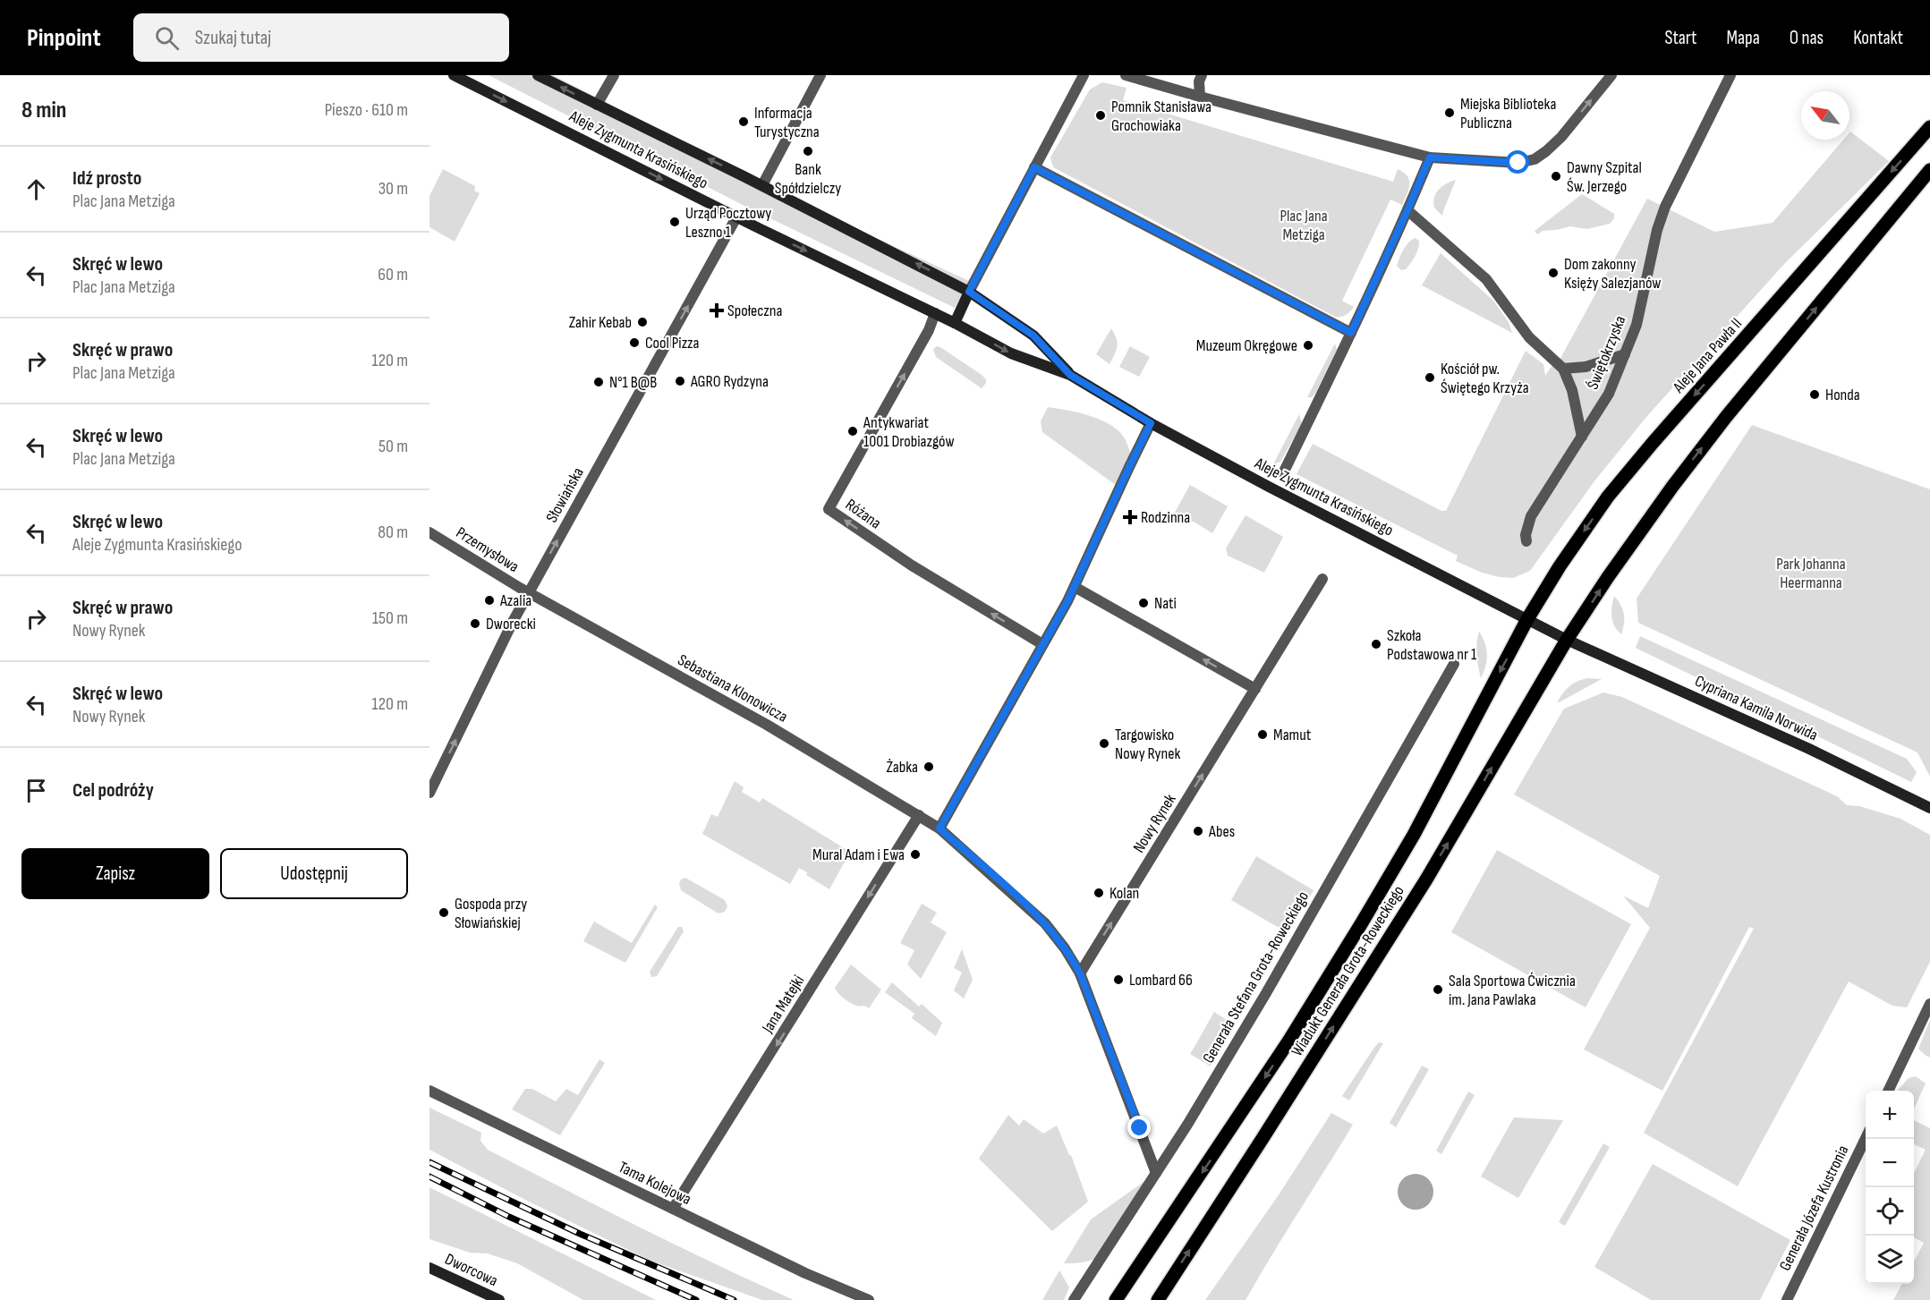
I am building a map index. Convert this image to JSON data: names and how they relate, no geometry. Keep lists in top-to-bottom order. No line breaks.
{"streets":{"main road":["Aleje Jana Pawła II","Wiadukt Generała Grota-Roweckiego"],"street":["Aleje Zygmunta Krasińskiego","Świętokrzyska","Słowiańska","Różana","Przemysłowa","Sebastiana Klonowicza","Cypriana Kamila Norwida","Nowy Rynek","Generała Stefana Grota-Roweckiego","Jana Matejki","Tama Kolejowa","Generała Józefa Kustronia","Dworcowa"]},"crossings":[["Aleje Zygmunta Krasińskiego","Aleje Jana Pawła II"],["Aleje Zygmunta Krasińskiego","Słowiańska"],["Aleje Zygmunta Krasińskiego","Różana"],["Aleje Zygmunta Krasińskiego","Cypriana Kamila Norwida"],["Aleje Zygmunta Krasińskiego","Wiadukt Generała Grota-Roweckiego"],["Aleje Jana Pawła II","Wiadukt Generała Grota-Roweckiego"],["Słowiańska","Przemysłowa"],["Słowiańska","Sebastiana Klonowicza"],["Przemysłowa","Sebastiana Klonowicza"],["Sebastiana Klonowicza","Jana Matejki"],["Cypriana Kamila Norwida","Wiadukt Generała Grota-Roweckiego"],["Jana Matejki","Tama Kolejowa"]],"one_way":["Słowiańska","Nowy Rynek","Jana Matejki"],"parks":["Plac Jana Metziga","Park Johanna Heermanna"],"places":{"other":["Miejska Biblioteka Publiczna","Pomnik Stanisława Grochowiaka","Informacja Turystyczna","Bank Spółdzielczy","Dawny Szpital Św. Jerzego","Urząd Pocztowy Leszno 1","Dom zakonny Księży Salezjanów","Zahir Kebab","Cool Pizza","Muzeum Okręgowe","Kościół pw. Świętego Krzyża","AGRO Rydzyna","N°1 B@B","Honda","Antykwariat 1001 Drobiazgów","Azalia","Nati","Dworecki","Szkoła Podstawowa nr 1","Mamut","Targowisko Nowy Rynek","Żabka","Abes","Mural Adam i Ewa","Kolan","Gospoda przy Słowiańskiej","Lombard 66","Sala Sportowa Ćwicznia im. Jana Pawlaka"],"health":["Społeczna","Rodzinna"]},"north":"top left","page":{"header":"Pinpoint","search":"Szukaj tutaj","nav":["Start","Mapa","O nas","Kontakt"],"heading":["8 min","Pieszo · 610 m"],"list":[["Idź prosto","Plac Jana Metziga","30 m"],["Skręć w lewo","Plac Jana Metziga","60 m"],["Skręć w prawo","Plac Jana Metziga","120 m"],["Skręć w lewo","Plac Jana Metziga","50 m"],["Skręć w lewo","Aleje Zygmunta Krasińskiego","80 m"],["Skręć w prawo","Nowy Rynek","150 m"],["Skręć w lewo","Nowy Rynek","120 m"],"Cel podróży"],"buttons":["Zapisz","Udostępnij"],"map_buttons":["+","−"]}}
